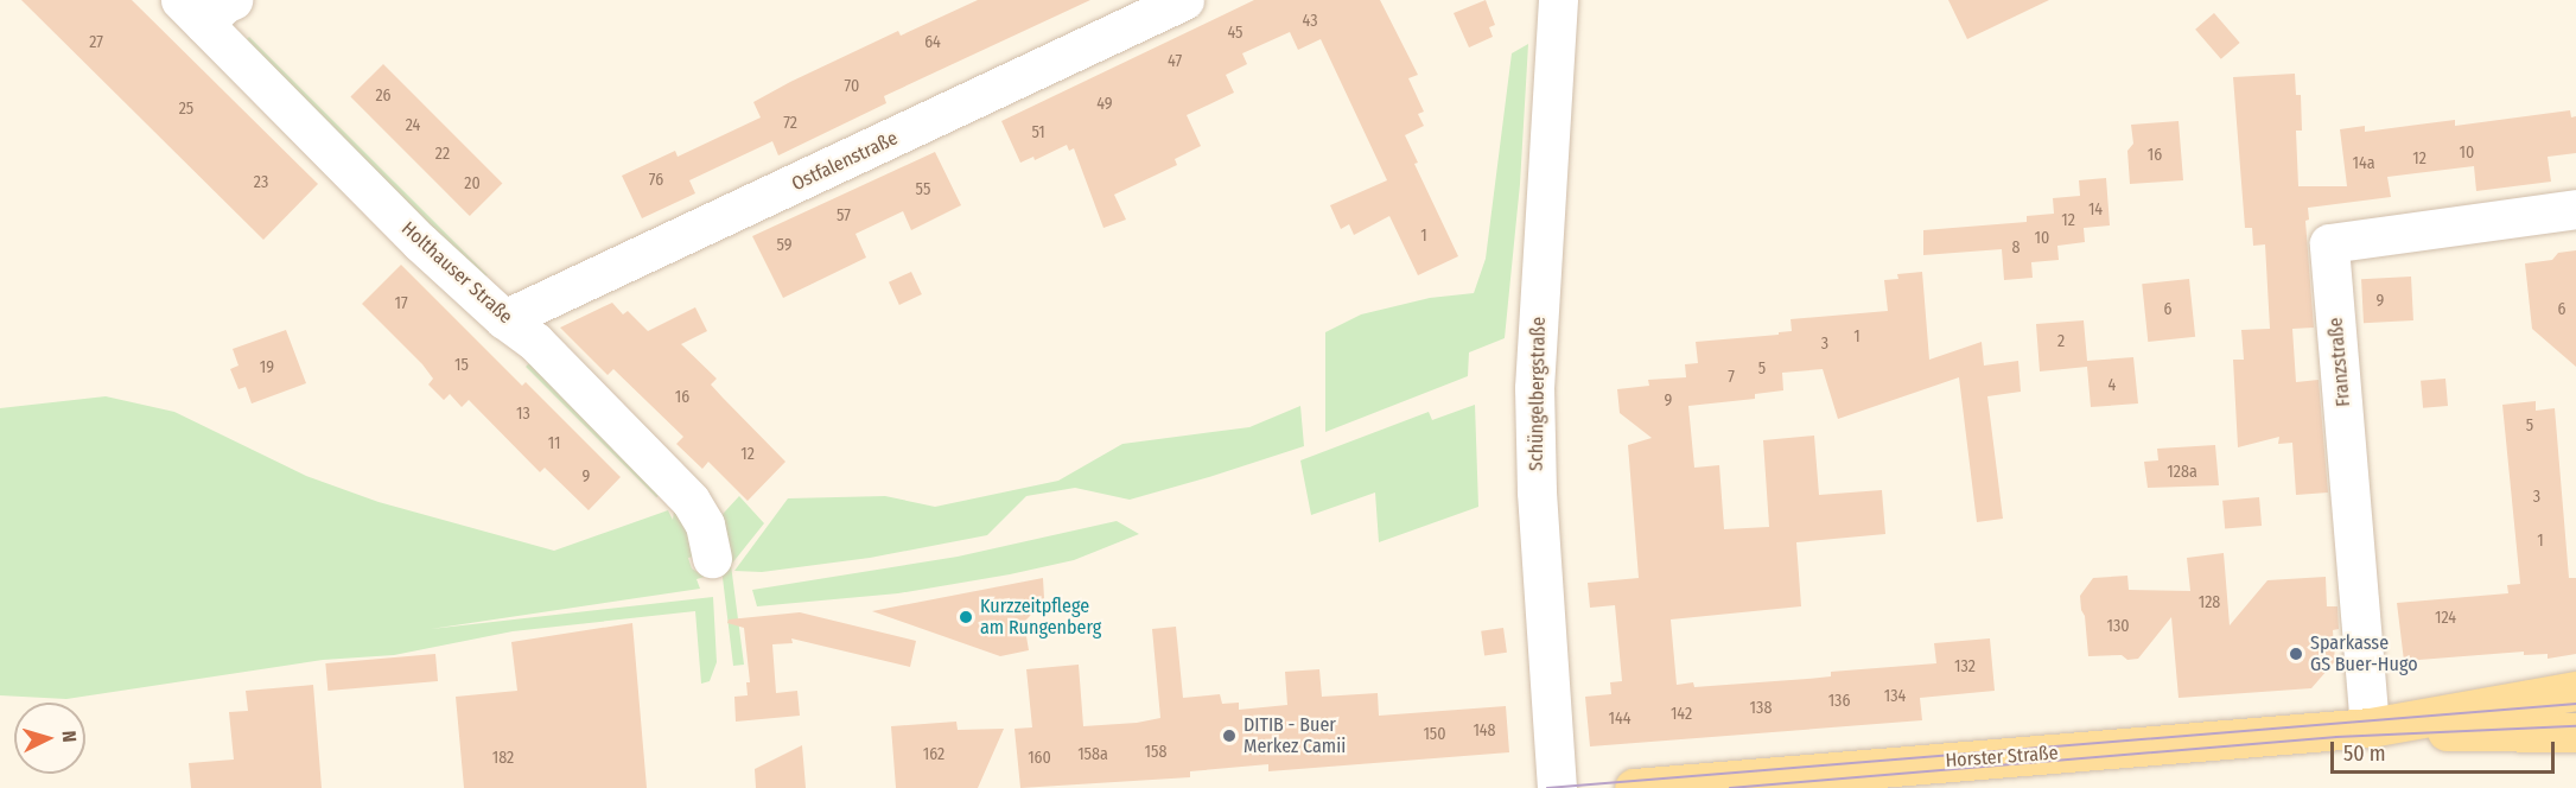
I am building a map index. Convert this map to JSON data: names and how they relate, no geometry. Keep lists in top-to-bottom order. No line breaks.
{"streets":{"main road":["Horster Straße"],"street":["Ostfalenstraße","Holthauser Straße","Franzstraße","Schüngelbergstraße"]},"crossings":[["Ostfalenstraße","Holthauser Straße"],["Franzstraße","Horster Straße"]],"places":["Kurzzeitpflege am Rungenberg","Sparkasse GS Buer-Hugo","DITIB - Buer Merkez Camii"],"house_numbers":["43","45","27","64","47","70","26","49","25","72","24","51","10","22","16","12","14a","76","23","20","55","14","57","12","1","10","59","8","9","17","6","6","1","2","3","15","19","5","7","4","16","9","13","5","11","12","128a","9","3","1","128","124","130","132","134","136","138","142","144","148","150","158","162","158a","182","160"],"scale_bar":"50 m","north":"right"}
